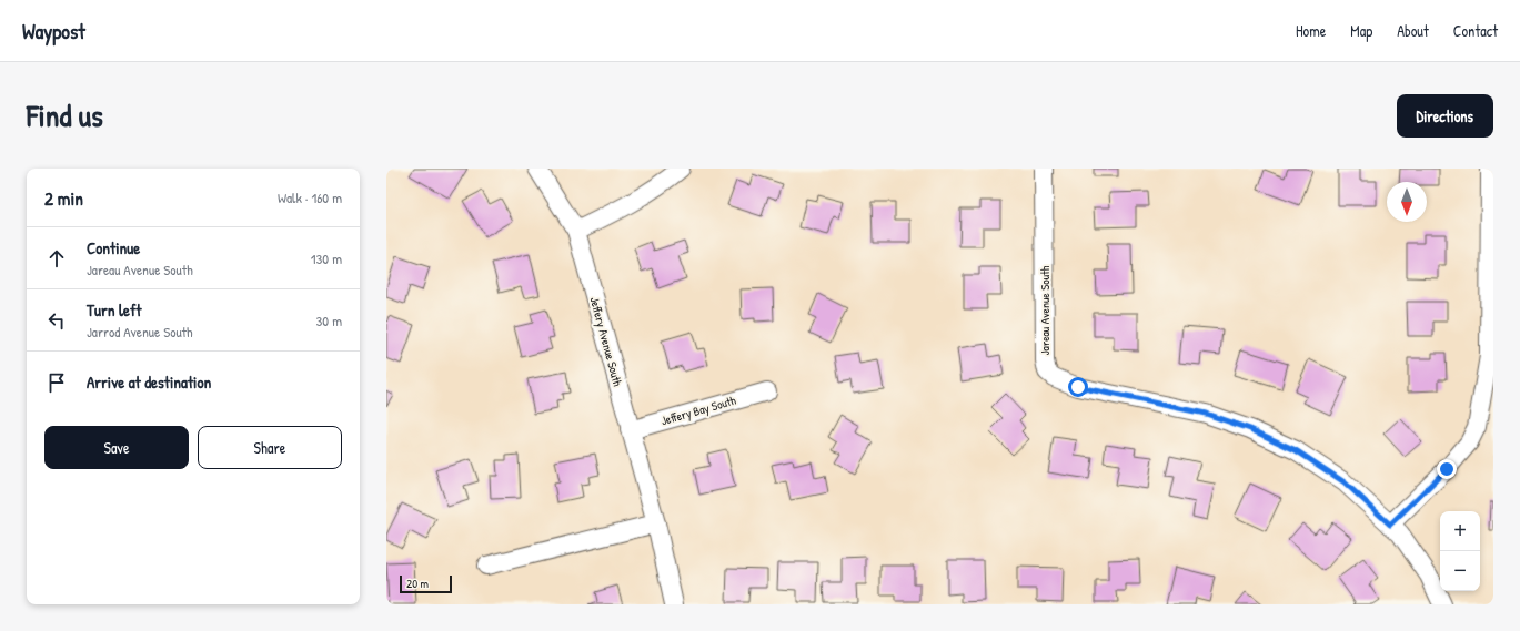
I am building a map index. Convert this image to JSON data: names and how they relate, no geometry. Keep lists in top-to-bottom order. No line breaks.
{"streets":{"street":["Jareau Avenue South","Jeffery Avenue South","Jeffery Bay South"]},"crossings":[["Jeffery Avenue South","Jeffery Bay South"]],"scale_bar":"20 m","north":"bottom","page":{"header":"Waypost","nav":["Home","Map","About","Contact"],"title":"Find us","buttons":["Directions",["Save","Share"]],"heading":["2 min","Walk · 160 m"],"list":[["Continue","Jareau Avenue South","130 m"],["Turn left","Jarrod Avenue South","30 m"],"Arrive at destination"],"map_buttons":["+","−"],"scale":"20 m"}}
